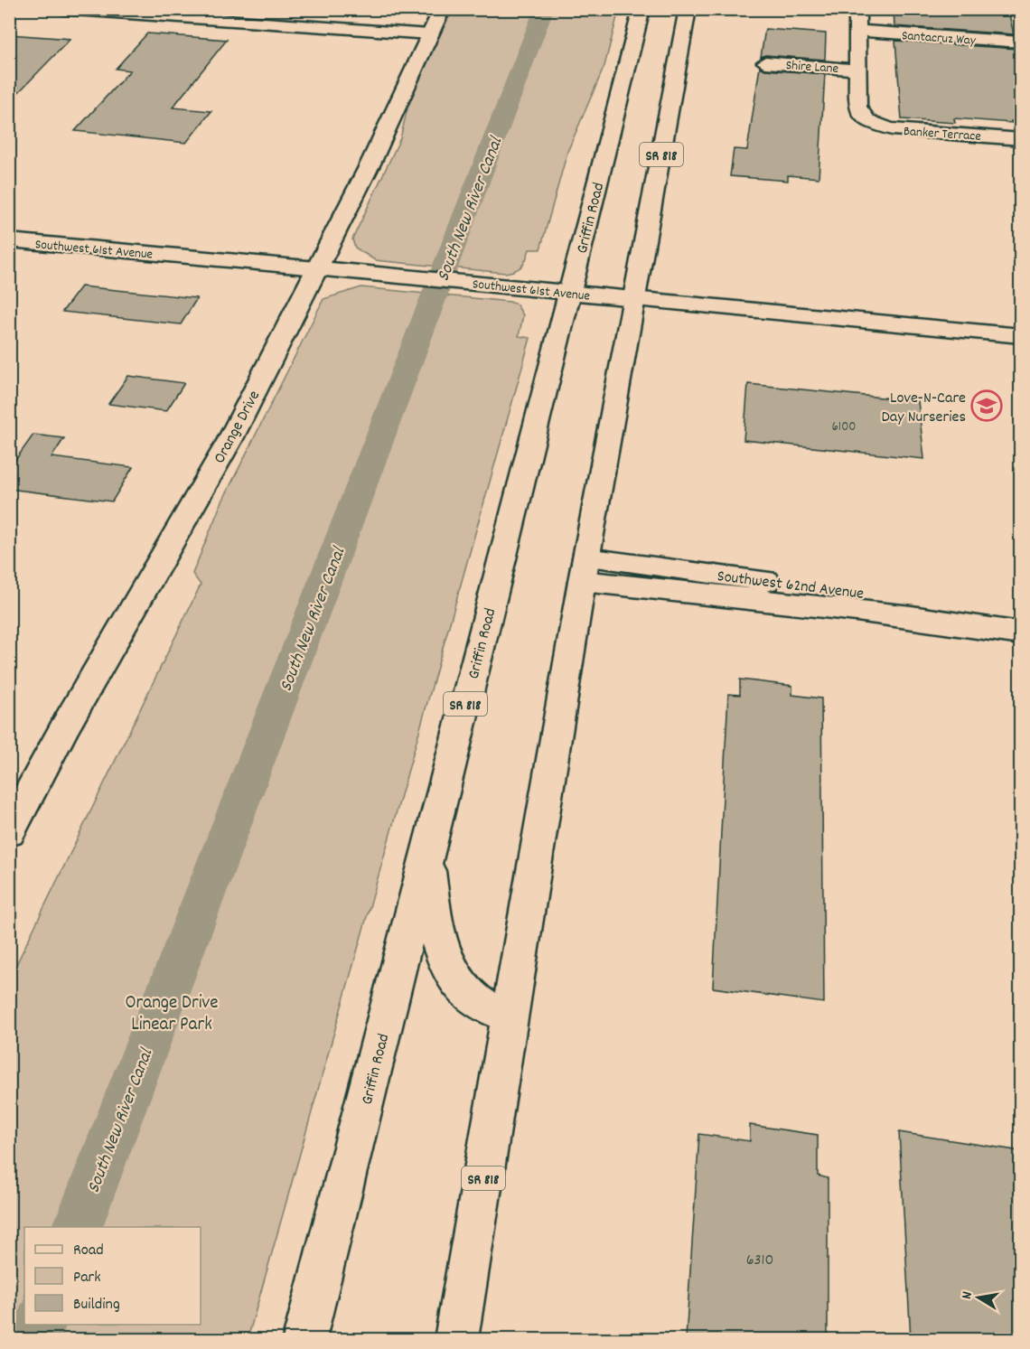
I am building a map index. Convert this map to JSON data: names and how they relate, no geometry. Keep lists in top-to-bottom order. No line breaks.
{"streets":{"street":["Santacruz Way","Shire Lane","Banker Terrace","SR 818","Griffin Road","Southwest 61st Avenue","Orange Drive","Southwest 62nd Avenue"]},"crossings":[["Shire Lane","Banker Terrace"],["SR 818","Southwest 61st Avenue"],["SR 818","Southwest 62nd Avenue"],["Griffin Road","Southwest 61st Avenue"],["Southwest 61st Avenue","Orange Drive"]],"water":["South New River Canal"],"parks":["Orange Drive Linear Park"],"places":{"school or university":["Love-N-Care Day Nurseries"]},"house_numbers":["6100","6310"],"legend":["Road","Park","Building"],"north":"left"}
